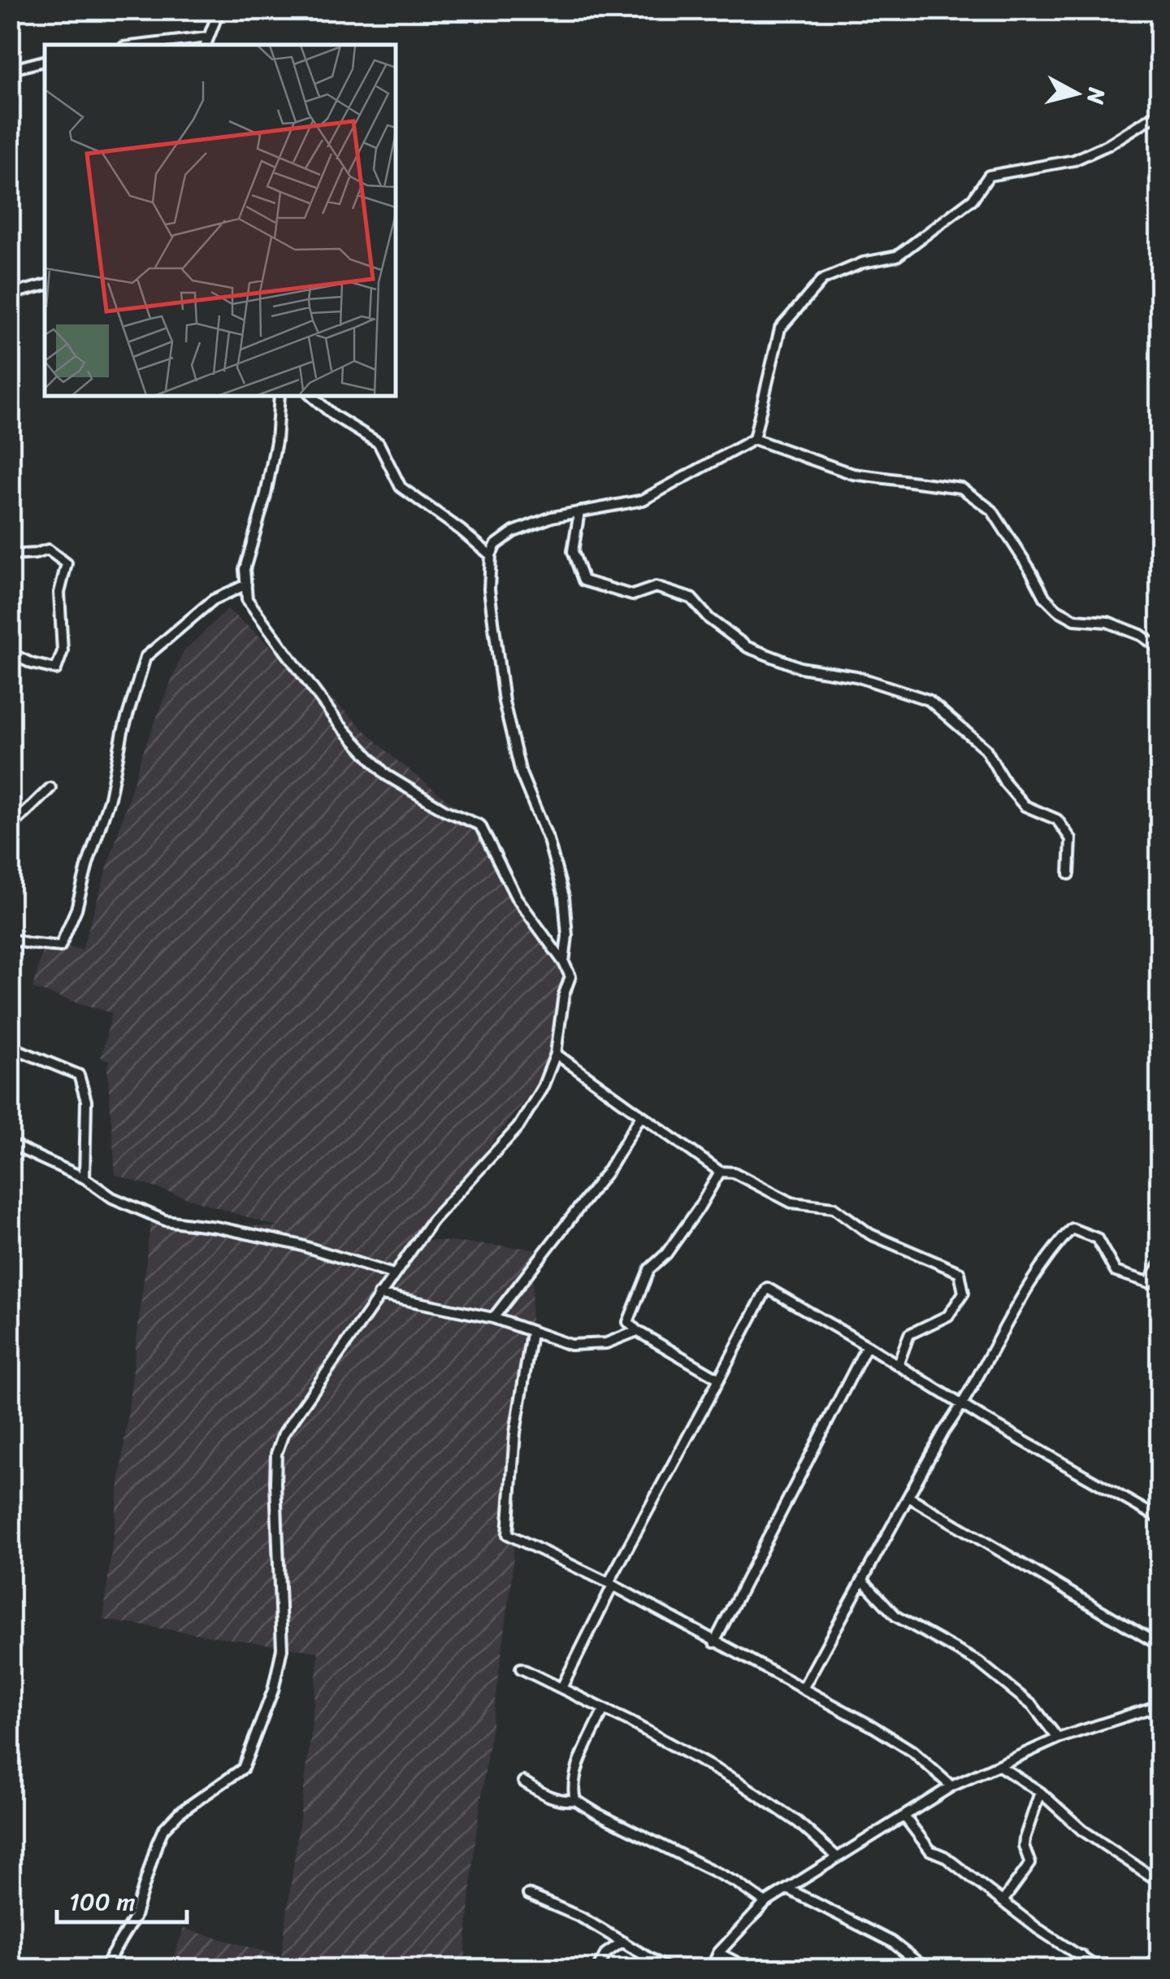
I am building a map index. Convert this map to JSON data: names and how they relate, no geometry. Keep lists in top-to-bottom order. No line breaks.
{"scale_bar":"100 m","north":"right"}
